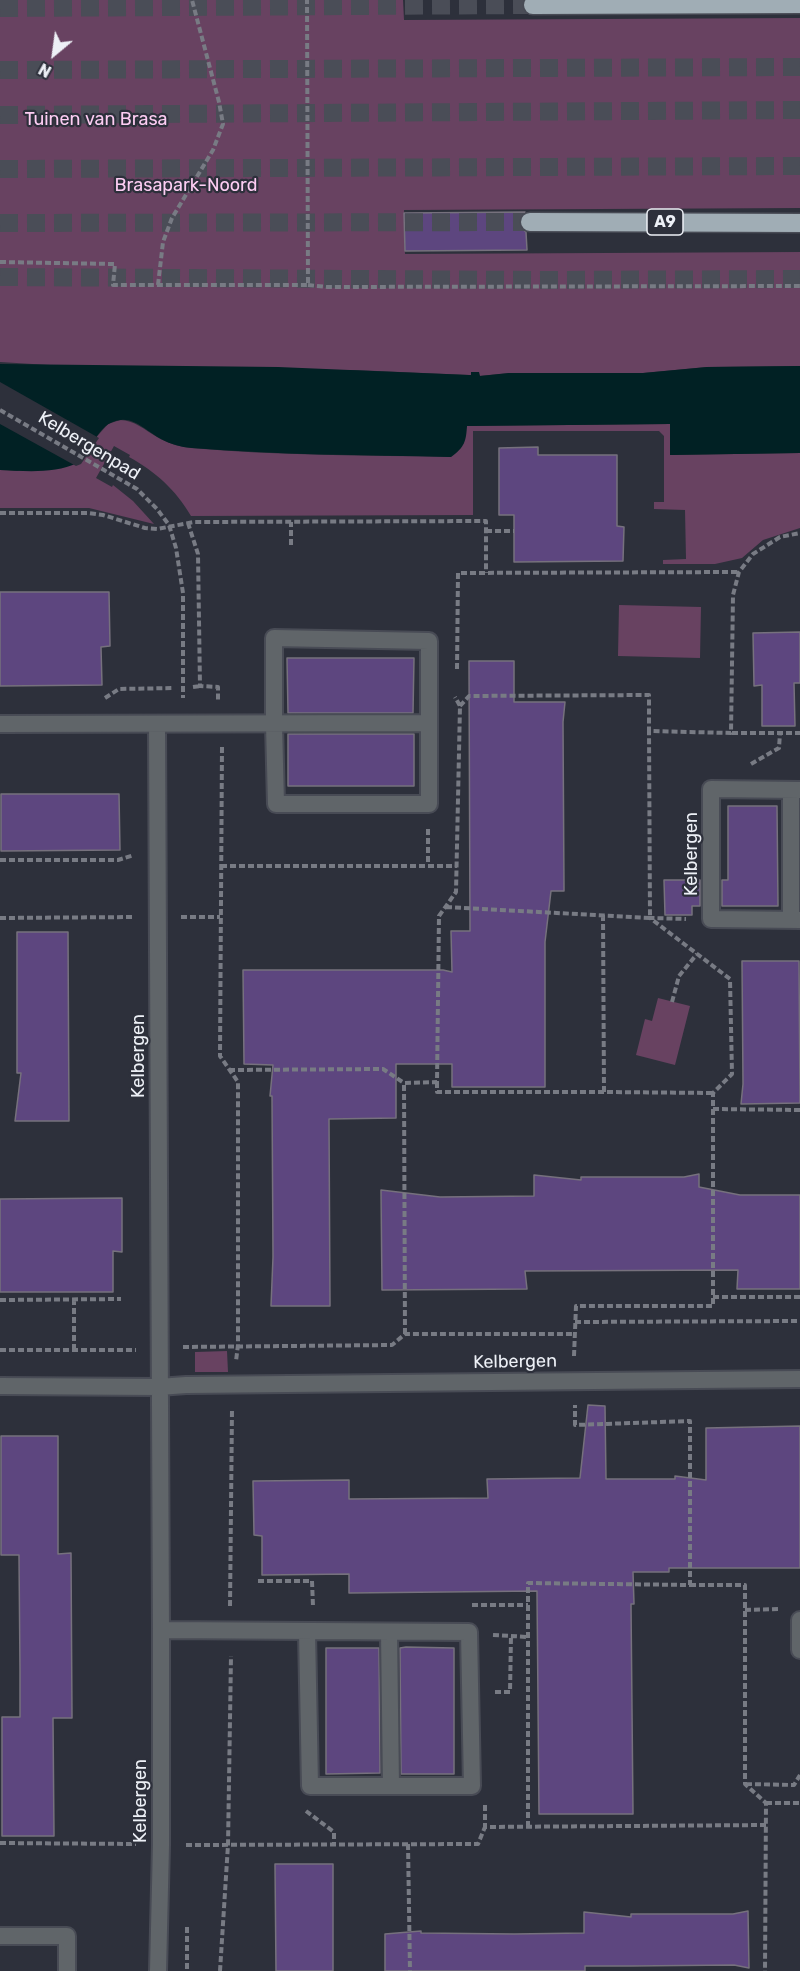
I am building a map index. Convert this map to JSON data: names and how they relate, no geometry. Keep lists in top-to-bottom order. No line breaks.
{"streets":{"highway":["A9"],"street":["Kelbergen"],"path":["Kelbergenpad"]},"parks":["Tuinen van Brasa","Brasapark-Noord"],"north":"bottom left"}
